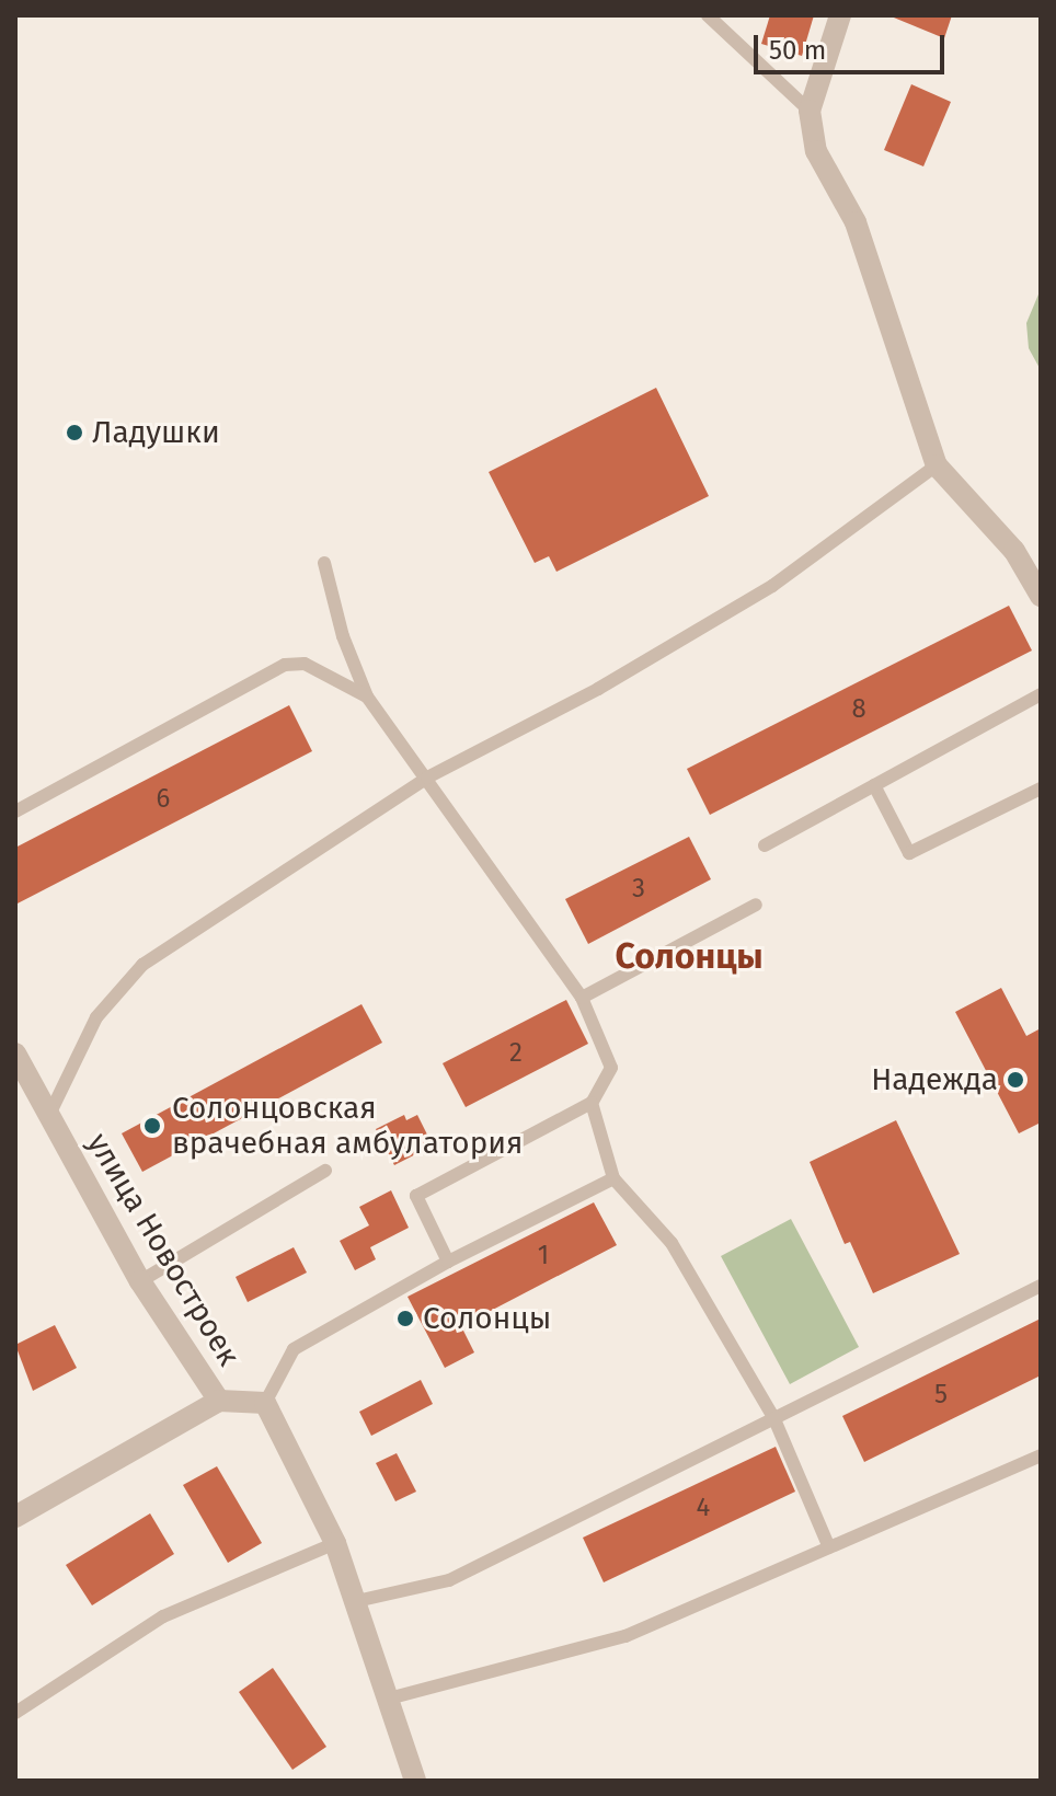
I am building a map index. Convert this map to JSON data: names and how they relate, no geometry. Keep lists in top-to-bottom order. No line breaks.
{"streets":{"street":["улица Новостроек"]},"districts":["Солонцы"],"places":["Ладушки","Надежда","Солонцовская врачебная амбулатория","Солонцы"],"house_numbers":["8","6","3","2","1","5","4"],"scale_bar":"50 m"}
